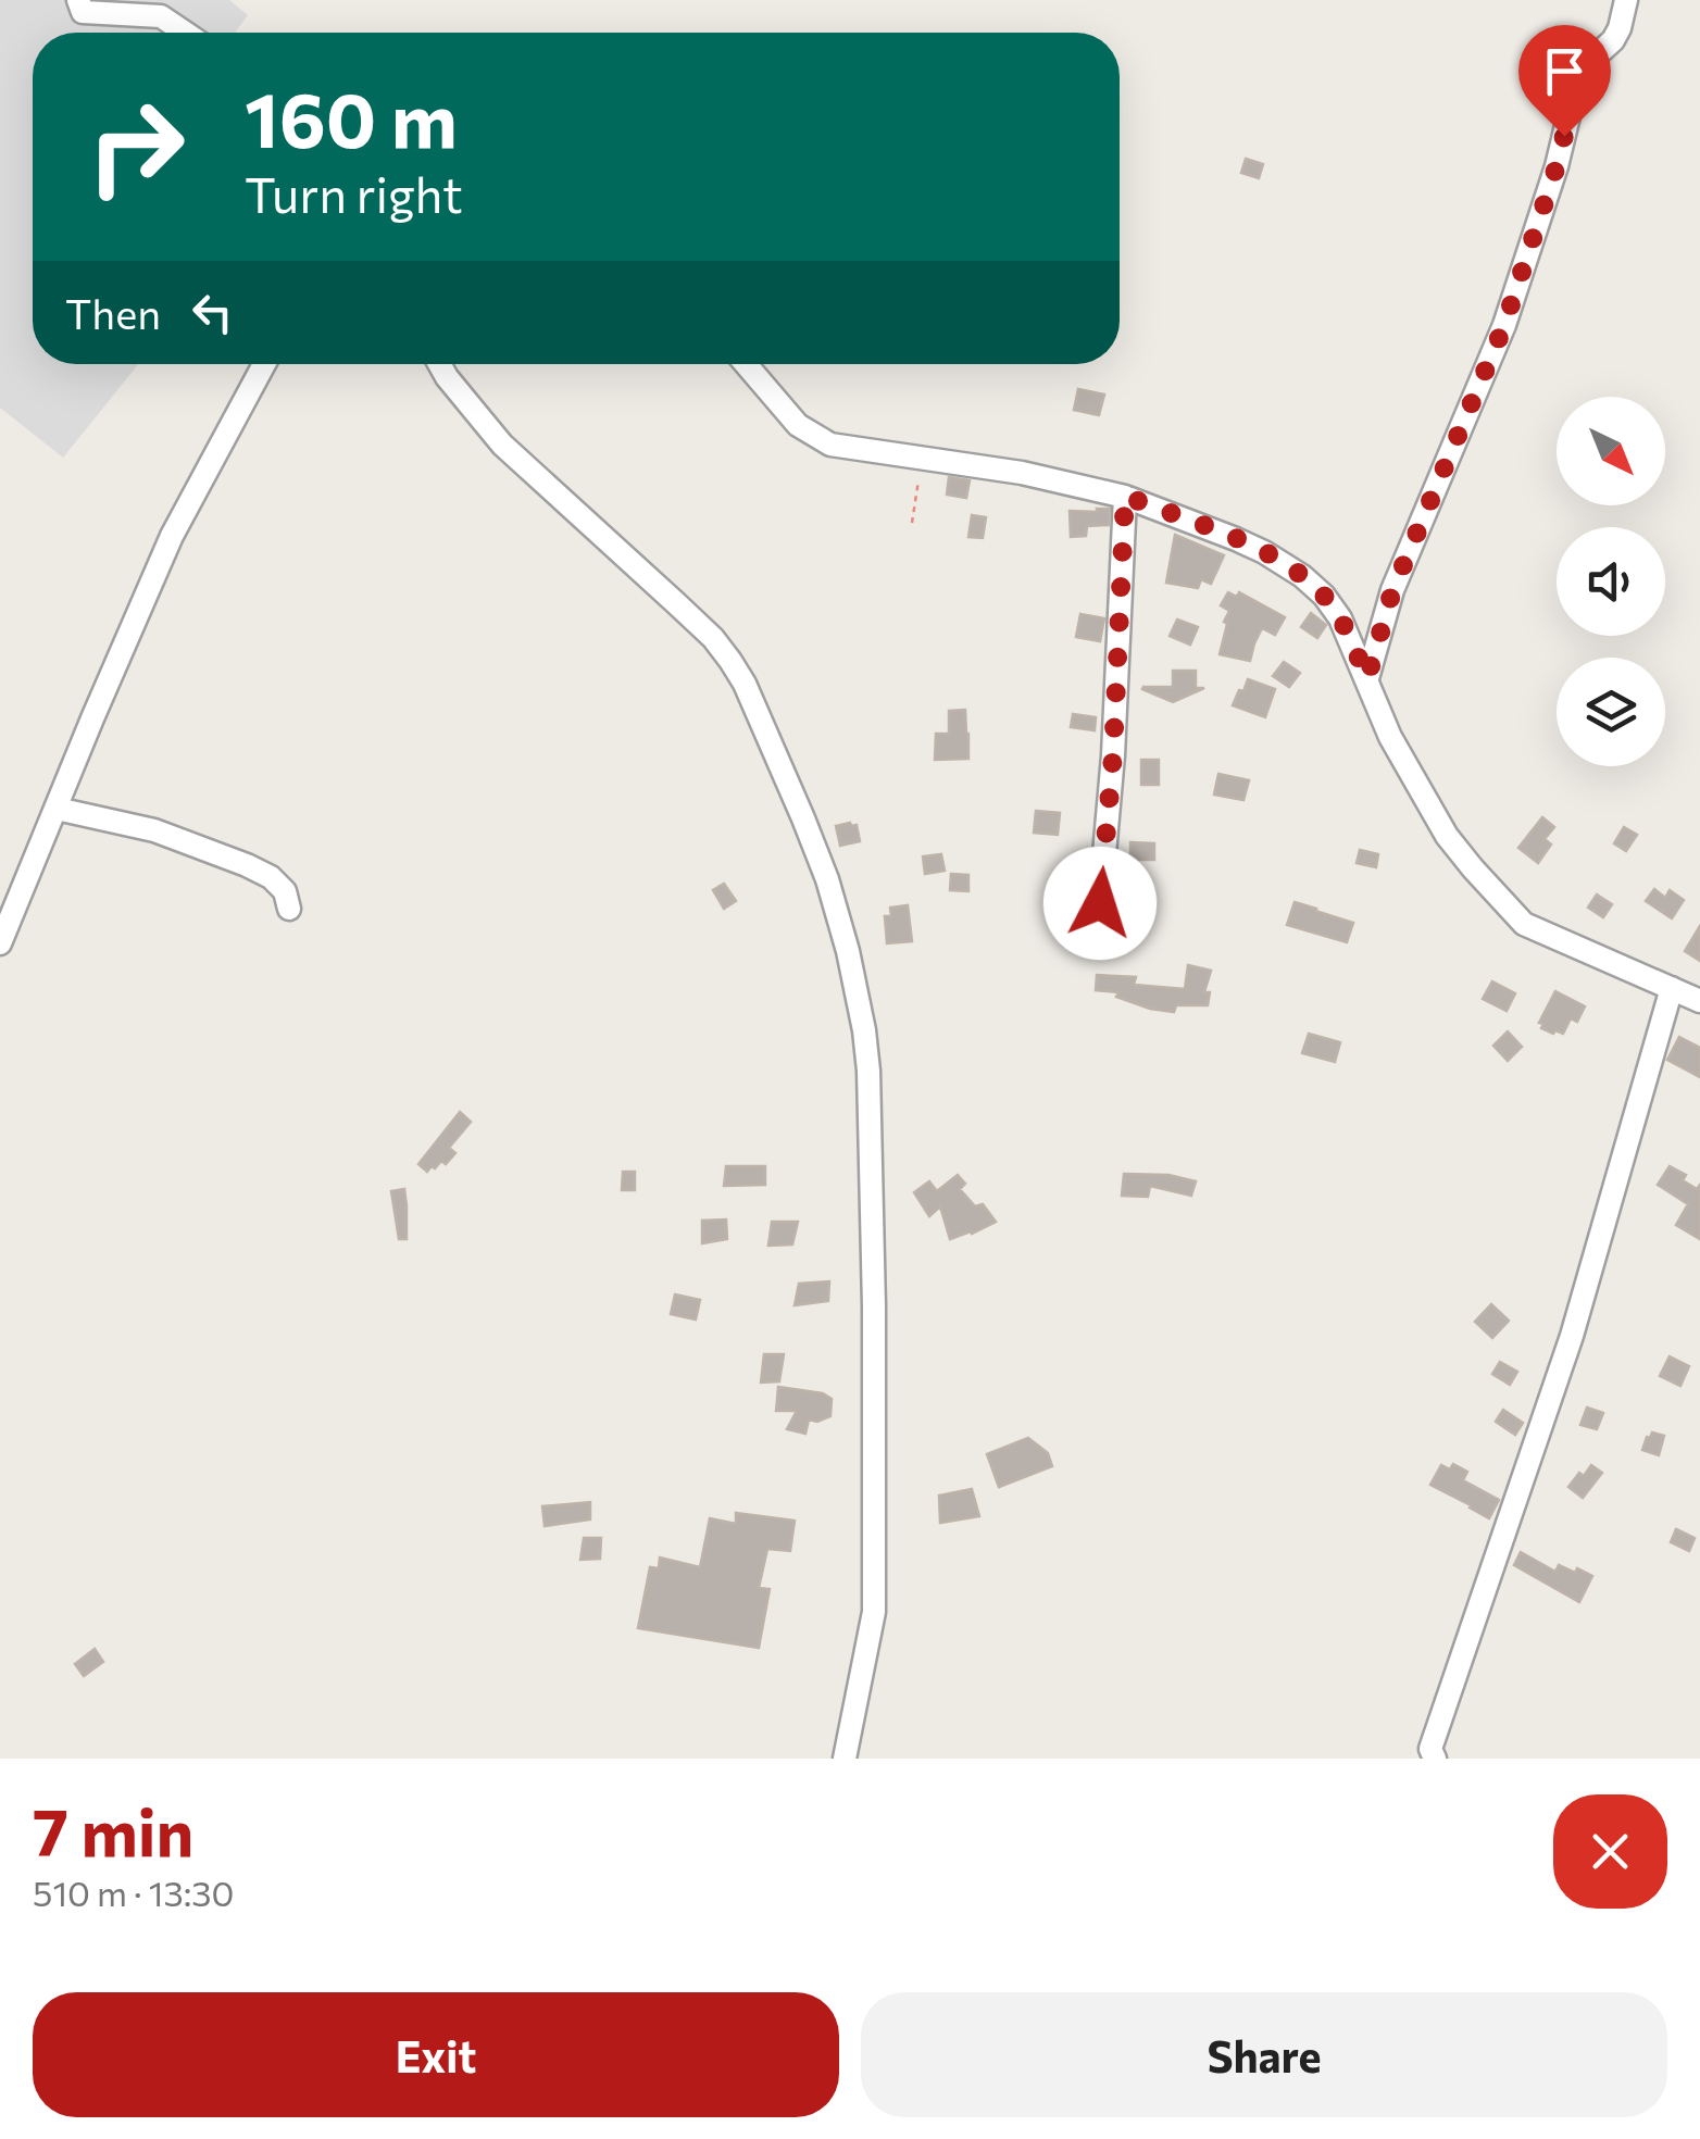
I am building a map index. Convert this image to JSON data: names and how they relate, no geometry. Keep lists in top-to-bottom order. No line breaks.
{"north":"bottom right","page":{"turn":["160 m","Turn right"],"then":"Then","heading":["7 min","510 m · 13:30"],"buttons":["Exit","Share"]}}
